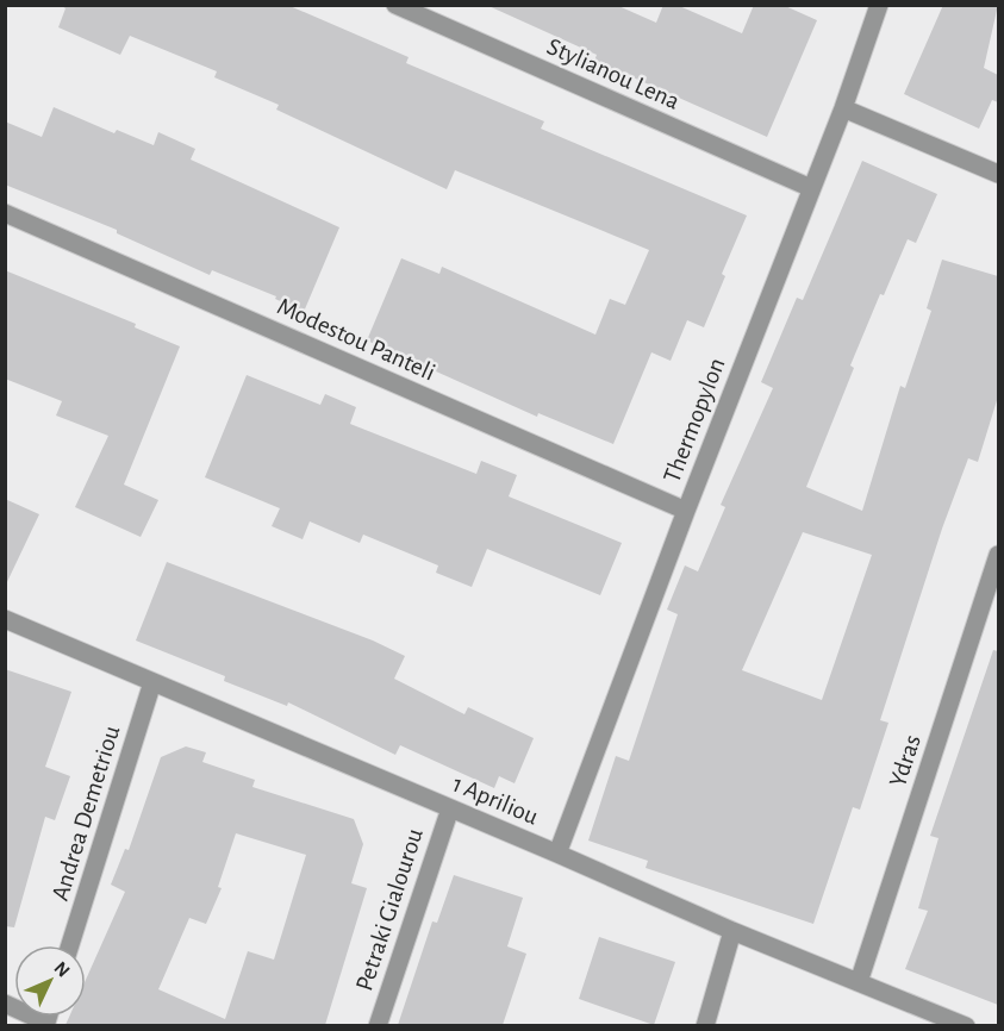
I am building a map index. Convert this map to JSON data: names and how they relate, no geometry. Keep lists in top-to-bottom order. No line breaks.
{"streets":{"street":["Stylianou Lena","Modestou Panteli","Thermopylon","Ydras","1 Apriliou","Andrea Demetriou","Petraki Gialourou"]},"crossings":[["Stylianou Lena","Thermopylon"],["Modestou Panteli","Thermopylon"],["Thermopylon","1 Apriliou"],["Ydras","1 Apriliou"],["1 Apriliou","Andrea Demetriou"],["1 Apriliou","Petraki Gialourou"]],"north":"top right"}
